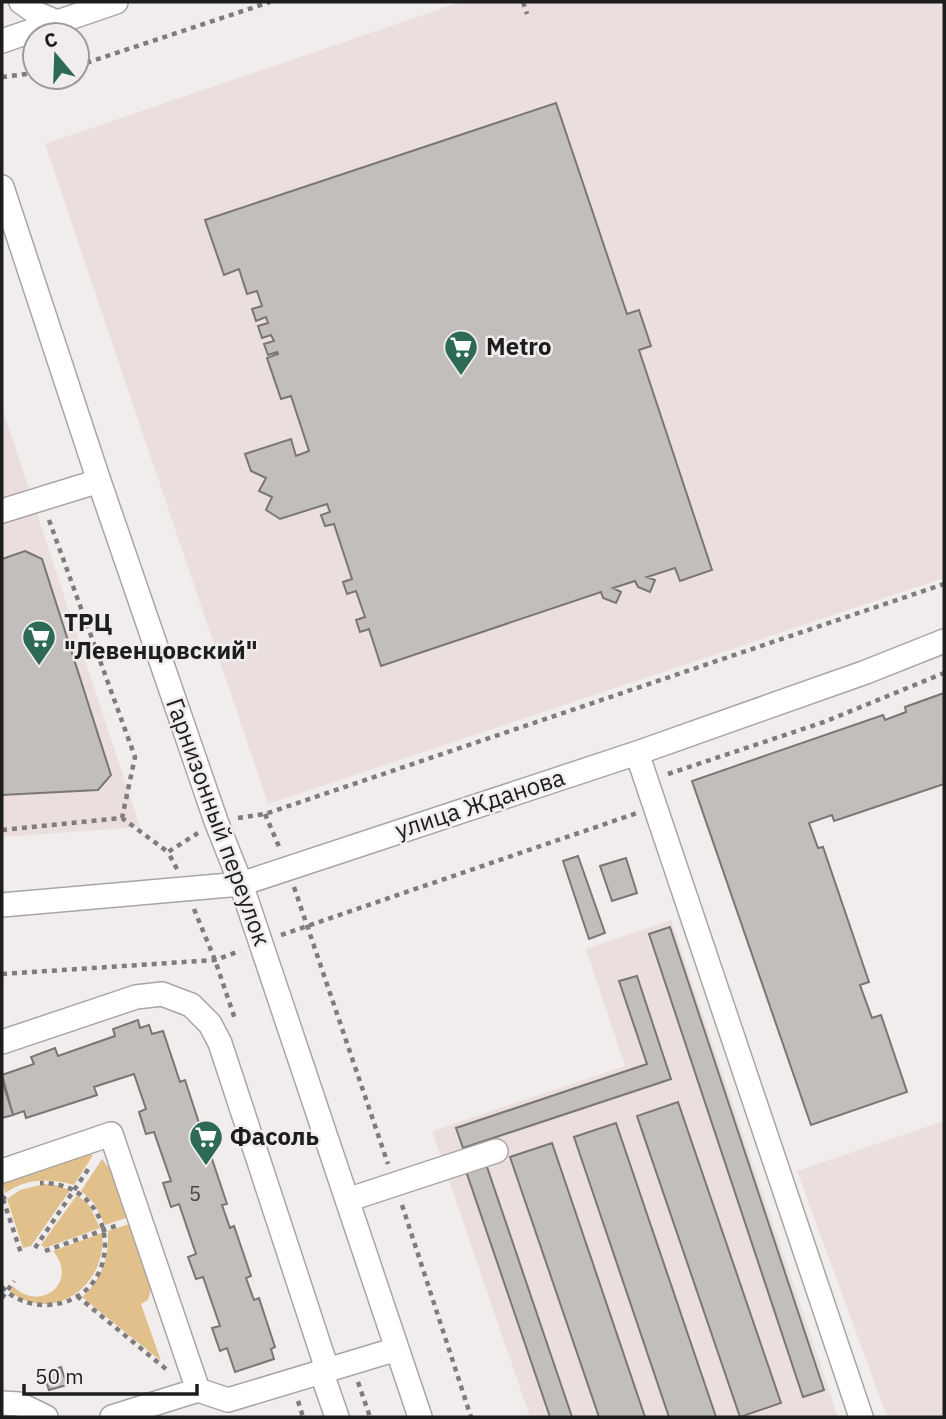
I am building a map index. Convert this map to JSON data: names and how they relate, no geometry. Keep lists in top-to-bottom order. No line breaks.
{"streets":{"street":["улица Жданова","Гарнизонный переулок"]},"crossings":[["улица Жданова","Гарнизонный переулок"]],"places":{"supermarket":["Metro","ТРЦ \"Левенцовский\"","Фасоль"]},"house_numbers":["5"],"scale_bar":"50 m","north":"top"}
